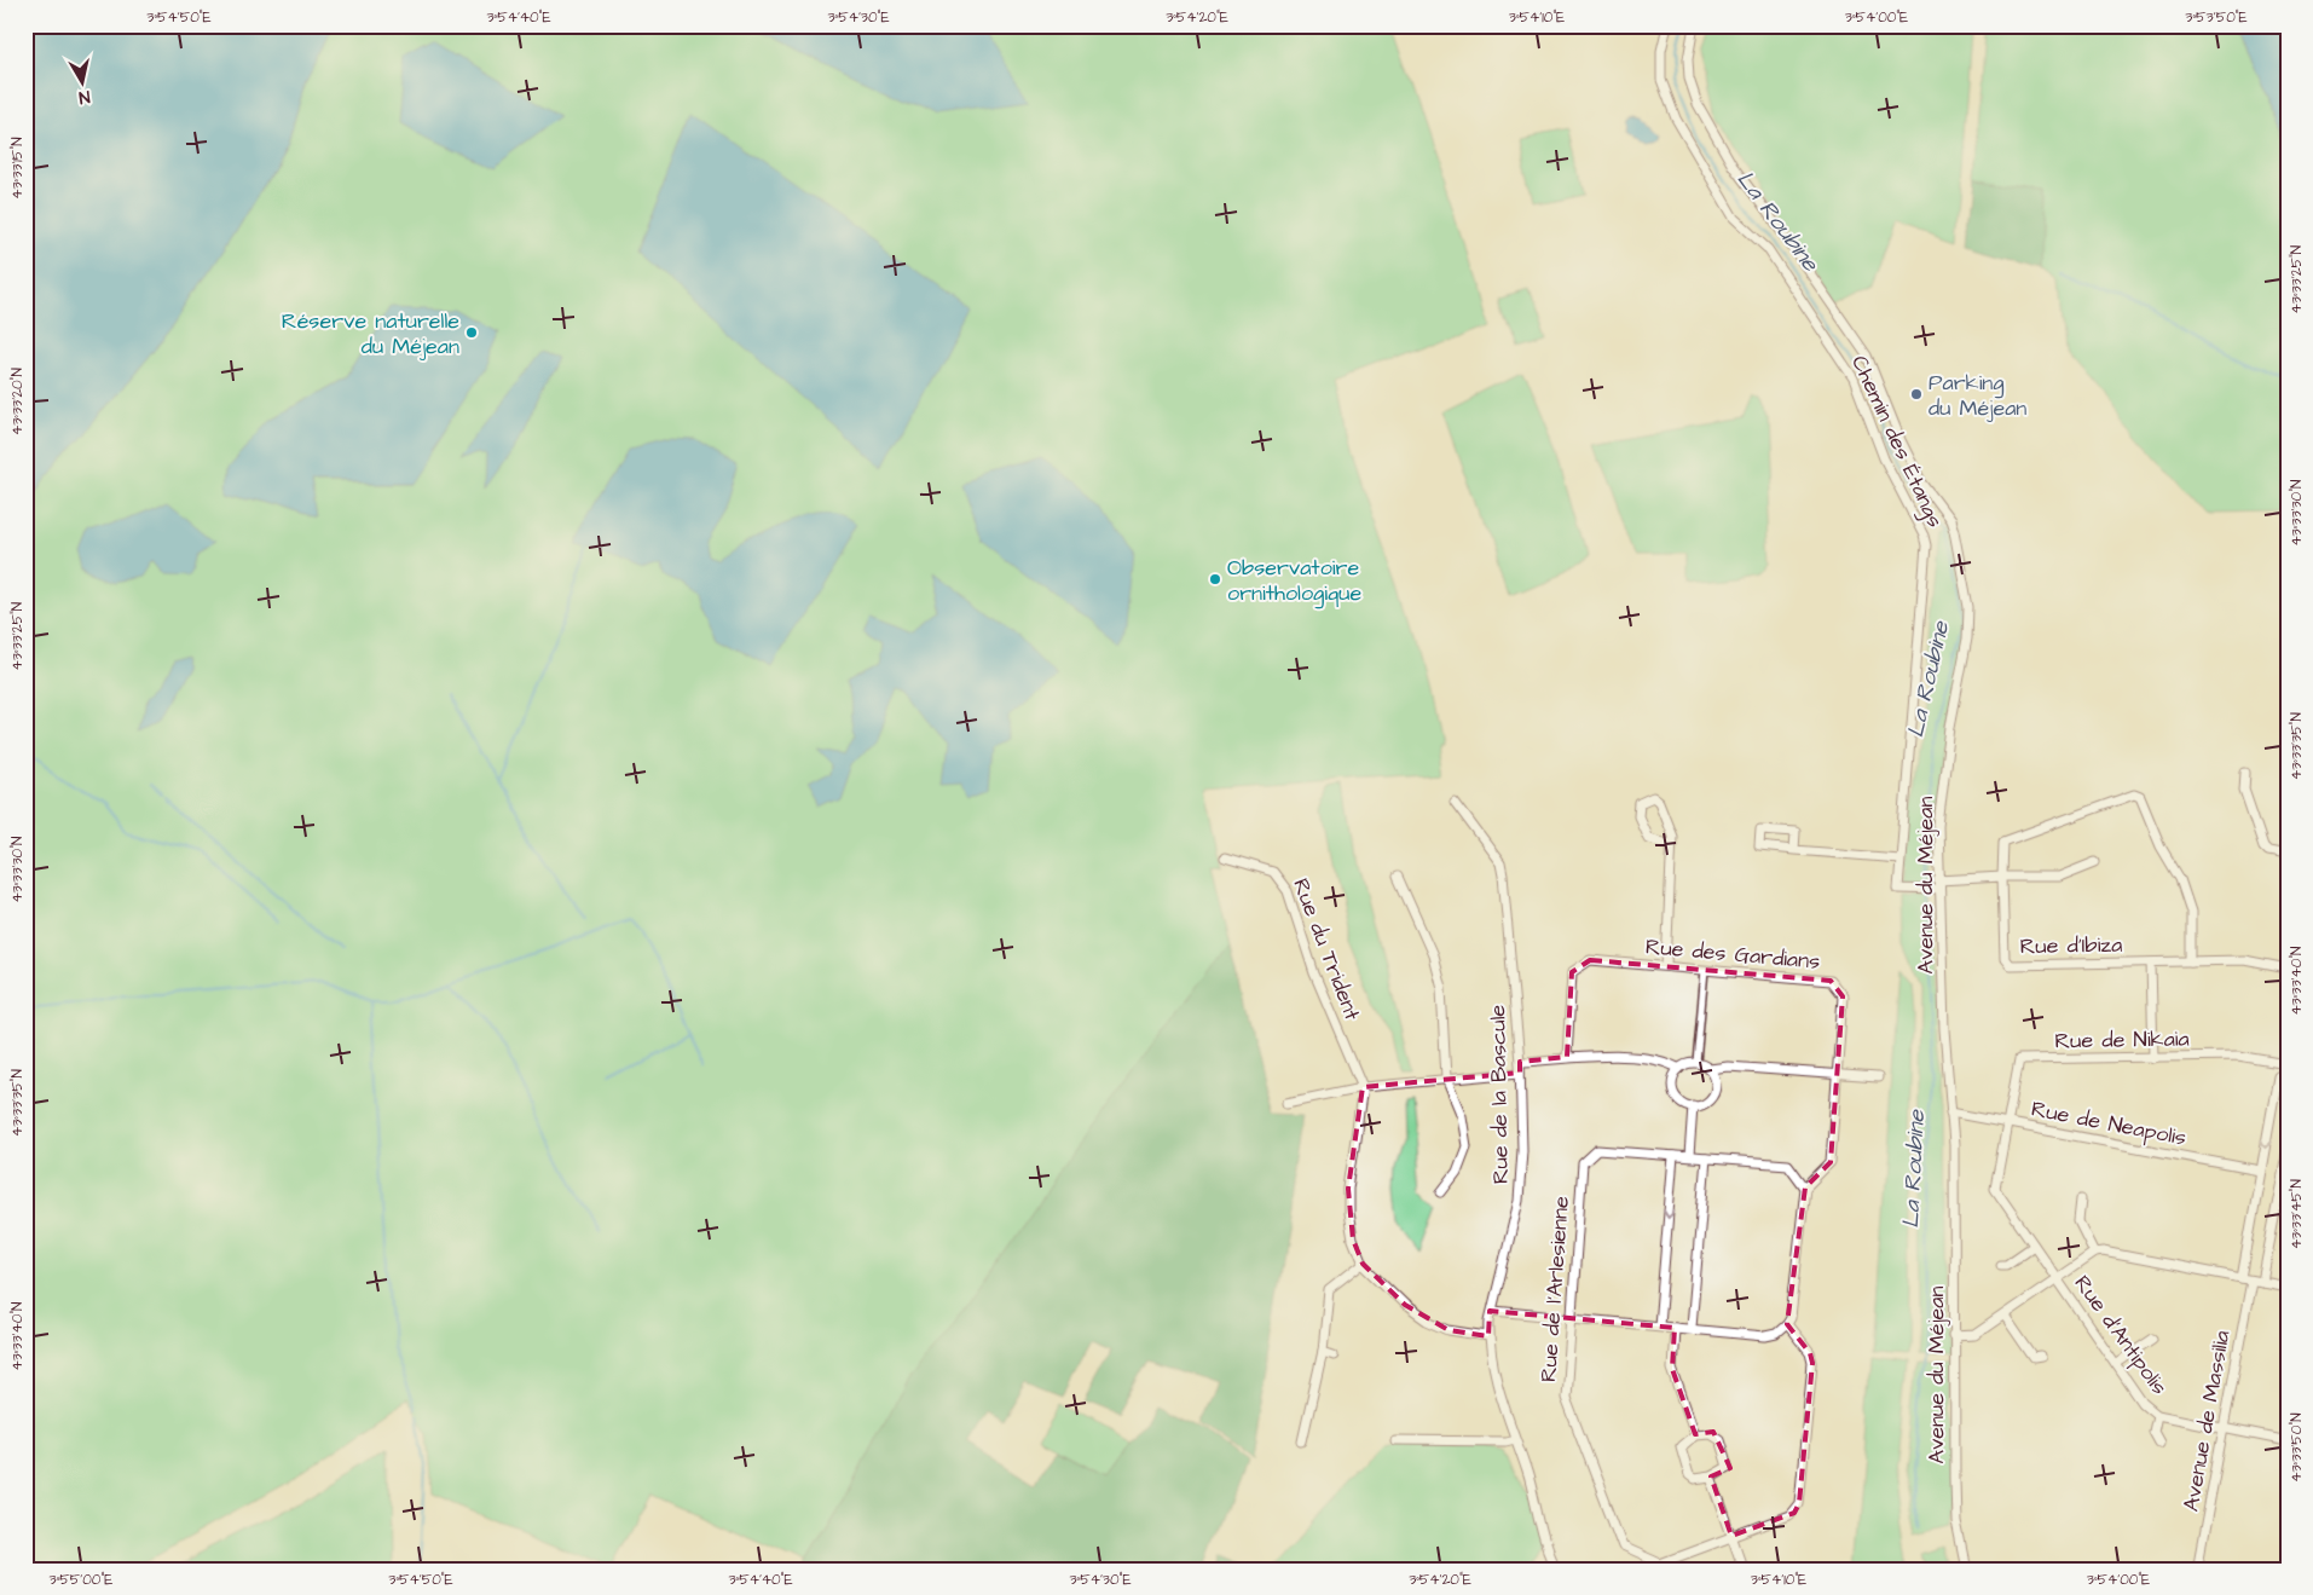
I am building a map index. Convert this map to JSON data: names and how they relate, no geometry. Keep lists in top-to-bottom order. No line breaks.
{"streets":{"street":["Chemin des Étangs","Avenue du Méjean","Rue d'Ibiza","Rue du Trident","Rue des Gardians","Rue de Nikaia","Rue de la Bascule","Rue de Neapolis","Rue de l'Arlesienne","Rue d'Antipolis","Avenue de Massilia"]},"crossings":[["Chemin des Étangs","Avenue du Méjean"],["Avenue du Méjean","Rue de Neapolis"],["Rue des Gardians","Rue de l'Arlesienne"],["Rue de Nikaia","Rue de Neapolis"],["Rue de Nikaia","Rue d'Antipolis"],["Rue de Neapolis","Rue d'Antipolis"],["Rue de Neapolis","Avenue de Massilia"],["Rue d'Antipolis","Avenue de Massilia"]],"water":["La Roubine"],"places":["Réserve naturelle du Méjean","Parking du Méjean","Observatoire ornithologique"],"north":"bottom","coordinates":["3°54'50\"E","3°54'40\"E","3°54'30\"E","3°54'20\"E","3°54'10\"E","3°54'00\"E","3°53'50\"E","43°33'15\"N","43°33'25\"N","43°33'20\"N","43°33'30\"N","43°33'35\"N","43°33'40\"N","43°33'45\"N","43°33'50\"N","3°55'00\"E"]}
